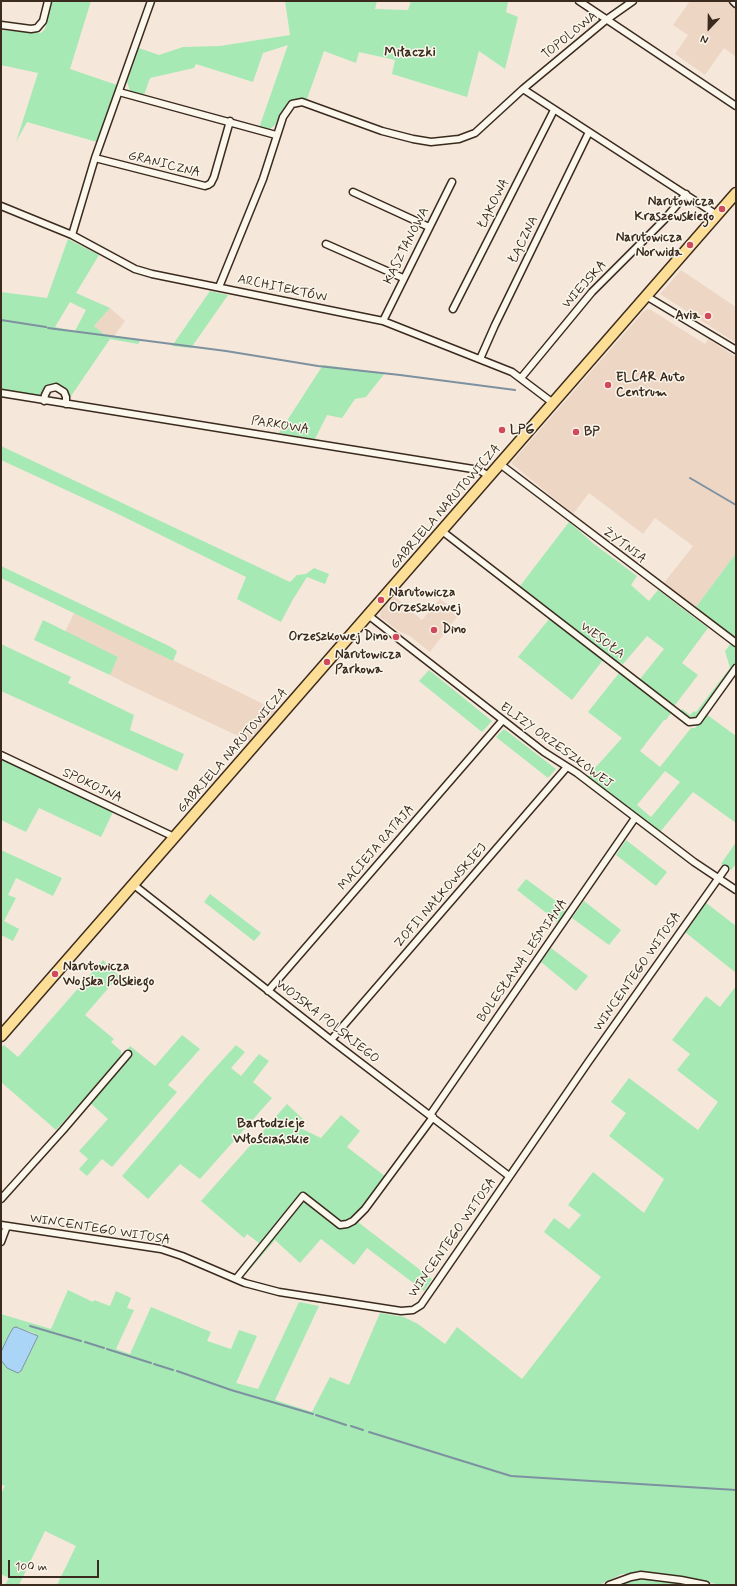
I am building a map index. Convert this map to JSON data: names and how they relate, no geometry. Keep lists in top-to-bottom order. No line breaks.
{"streets":{"main road":["GABRIELA NARUTOWICZA"],"street":["TOPOLOWA","GRANICZNA","ŁĄKOWA","ŁĄCZNA","KASZTANOWA","WIEJSKA","ARCHITEKTÓW","PARKOWA","ŻYTNIA","WESOŁA","ELIZY ORZESZKOWEJ","SPOKOJNA","MACIEJA RATAJA","ZOFII NAŁKOWSKIEJ","BOLESŁAWA LEŚMIANA","WINCENTEGO WITOSA","WOJSKA POLSKIEGO"]},"crossings":[["ŁĄCZNA","ARCHITEKTÓW"],["KASZTANOWA","ARCHITEKTÓW"],["WIEJSKA","ARCHITEKTÓW"],["ARCHITEKTÓW","GABRIELA NARUTOWICZA"],["PARKOWA","GABRIELA NARUTOWICZA"],["GABRIELA NARUTOWICZA","ŻYTNIA"],["GABRIELA NARUTOWICZA","WESOŁA"],["GABRIELA NARUTOWICZA","ELIZY ORZESZKOWEJ"],["GABRIELA NARUTOWICZA","SPOKOJNA"],["GABRIELA NARUTOWICZA","WOJSKA POLSKIEGO"],["ELIZY ORZESZKOWEJ","MACIEJA RATAJA"],["ELIZY ORZESZKOWEJ","ZOFII NAŁKOWSKIEJ"],["ELIZY ORZESZKOWEJ","BOLESŁAWA LEŚMIANA"],["ELIZY ORZESZKOWEJ","WINCENTEGO WITOSA"],["MACIEJA RATAJA","WOJSKA POLSKIEGO"],["ZOFII NAŁKOWSKIEJ","WOJSKA POLSKIEGO"],["BOLESŁAWA LEŚMIANA","WINCENTEGO WITOSA"],["BOLESŁAWA LEŚMIANA","WOJSKA POLSKIEGO"],["WINCENTEGO WITOSA","WOJSKA POLSKIEGO"]],"districts":["Miłaczki","Bartodzieje Włościańskie"],"places":["Narutowicza Kraszewskiego","Narutowicza Norwida","Avia","ELCAR Auto Centrum","LPG","BP","Narutowicza Orzeszkowej","Dino","Orzeszkowej Dino","Narutowicza Parkowa","Narutowicza Wojska Polskiego"],"scale_bar":"100 m","north":"bottom"}
